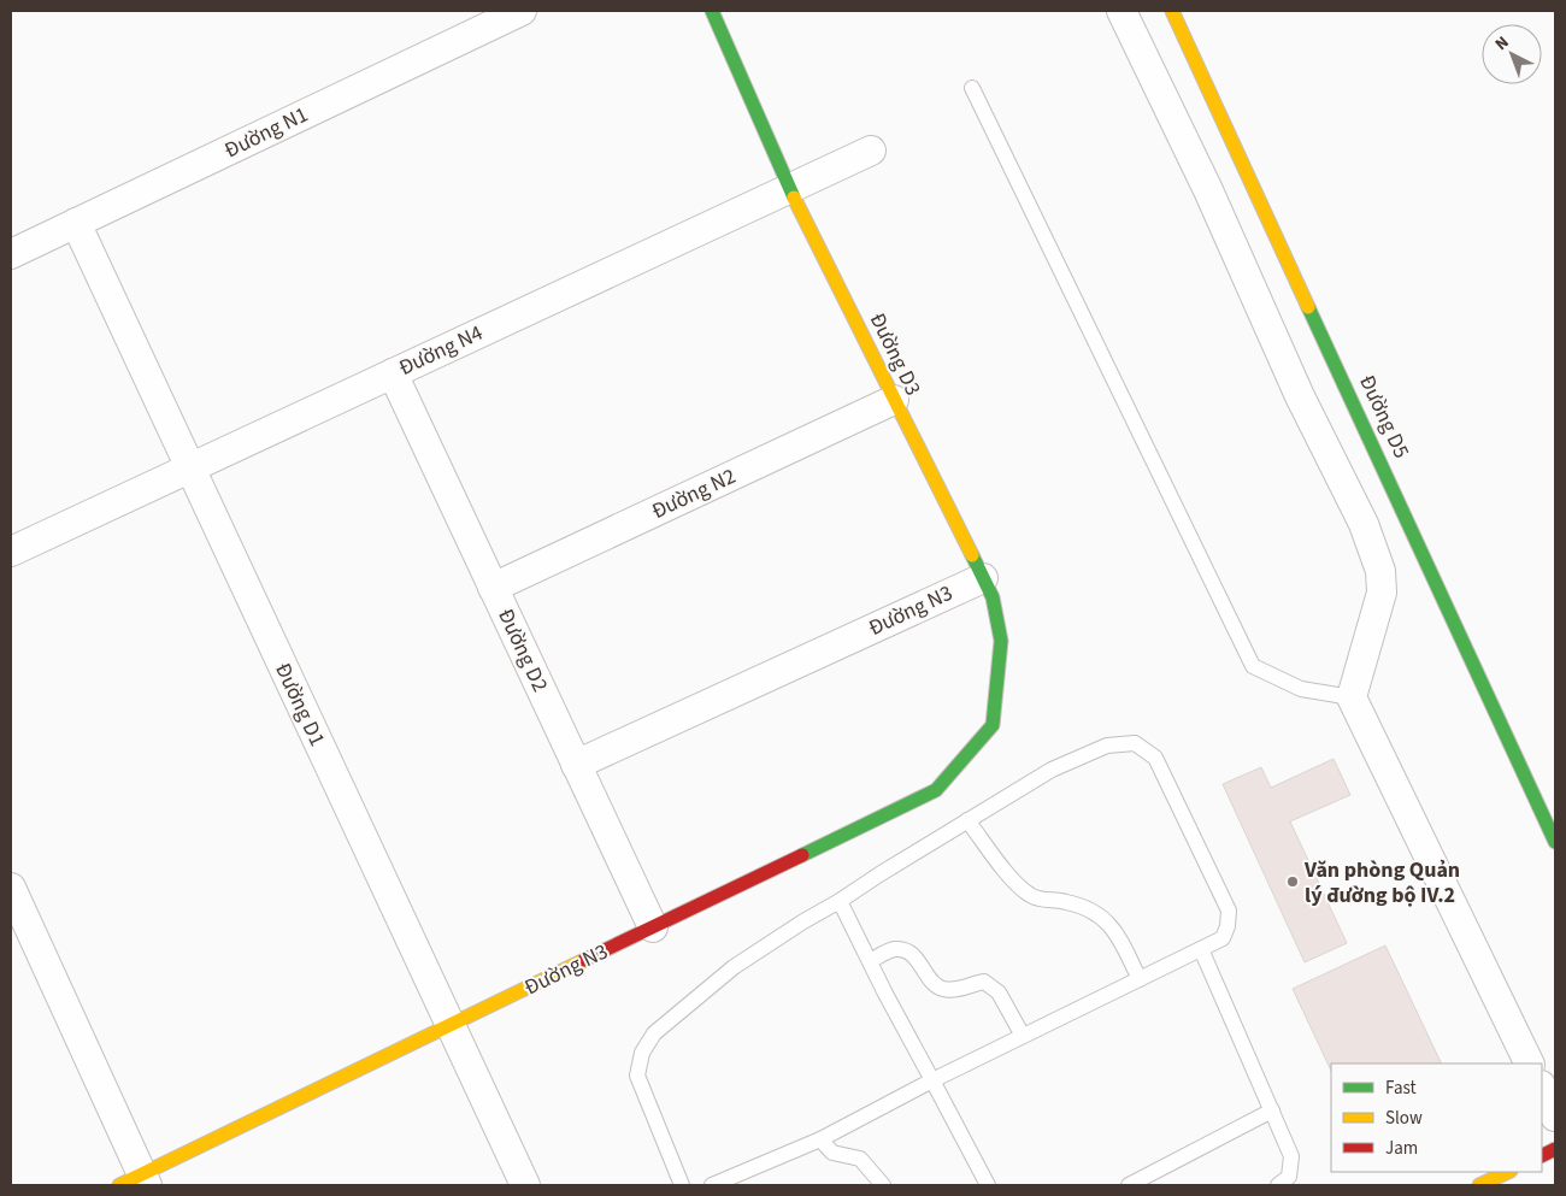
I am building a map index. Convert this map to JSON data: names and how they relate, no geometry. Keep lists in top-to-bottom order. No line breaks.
{"streets":{"street":["Đường N1","Đường N4","Đường D3","Đường D5","Đường N2","Đường N3","Đường D2","Đường D1"]},"crossings":[["Đường N1","Đường D1"],["Đường N4","Đường D3"],["Đường N4","Đường D2"],["Đường N4","Đường D1"],["Đường D3","Đường N2"],["Đường D3","Đường N3"],["Đường N2","Đường D2"],["Đường N3","Đường D2"],["Đường N3","Đường D1"]],"places":["Văn phòng Quản lý đường bộ IV.2"],"legend":["Fast","Slow","Jam"],"north":"top left"}
